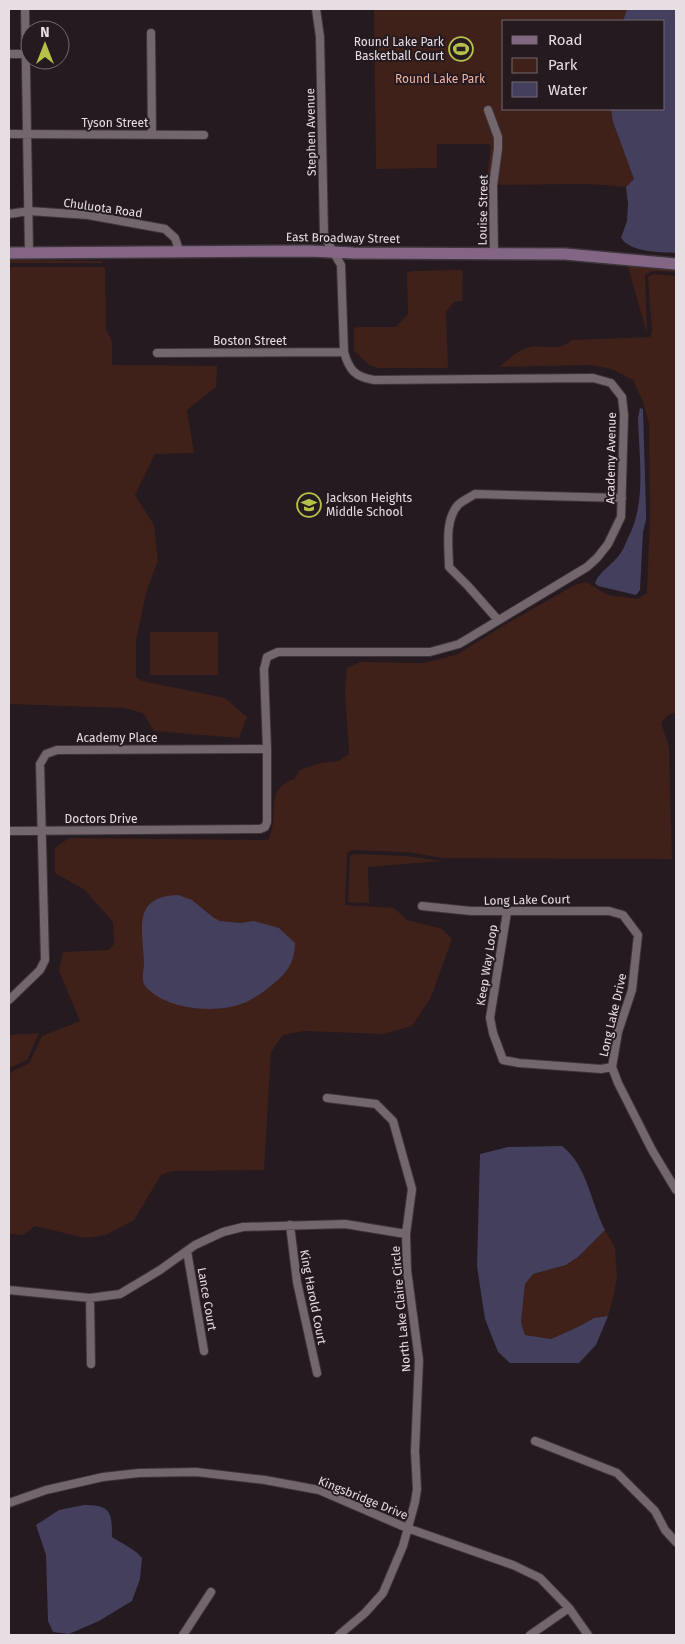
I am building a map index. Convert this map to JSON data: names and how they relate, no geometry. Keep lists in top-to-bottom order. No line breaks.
{"streets":{"main road":["East Broadway Street"],"street":["Tyson Street","Stephen Avenue","Chuluota Road","Louise Street","Boston Street","Academy Avenue","Academy Place","Doctors Drive","Long Lake Court","Keep Way Loop","Long Lake Drive","King Harold Court","Lance Court","North Lake Claire Circle","Kingsbridge Drive"]},"crossings":[["Stephen Avenue","East Broadway Street"],["Stephen Avenue","Academy Avenue"],["Chuluota Road","East Broadway Street"],["Louise Street","East Broadway Street"],["East Broadway Street","Academy Avenue"],["Boston Street","Academy Avenue"],["Academy Avenue","Academy Place"],["Academy Avenue","Doctors Drive"],["Academy Place","Doctors Drive"],["Long Lake Court","Keep Way Loop"],["Long Lake Court","Long Lake Drive"],["Keep Way Loop","Long Lake Drive"],["King Harold Court","North Lake Claire Circle"],["Lance Court","North Lake Claire Circle"],["North Lake Claire Circle","Kingsbridge Drive"]],"parks":["Round Lake Park"],"places":{"sports":["Round Lake Park Basketball Court"],"school or university":["Jackson Heights Middle School"]},"legend":["Road","Park","Water"],"north":"top"}
